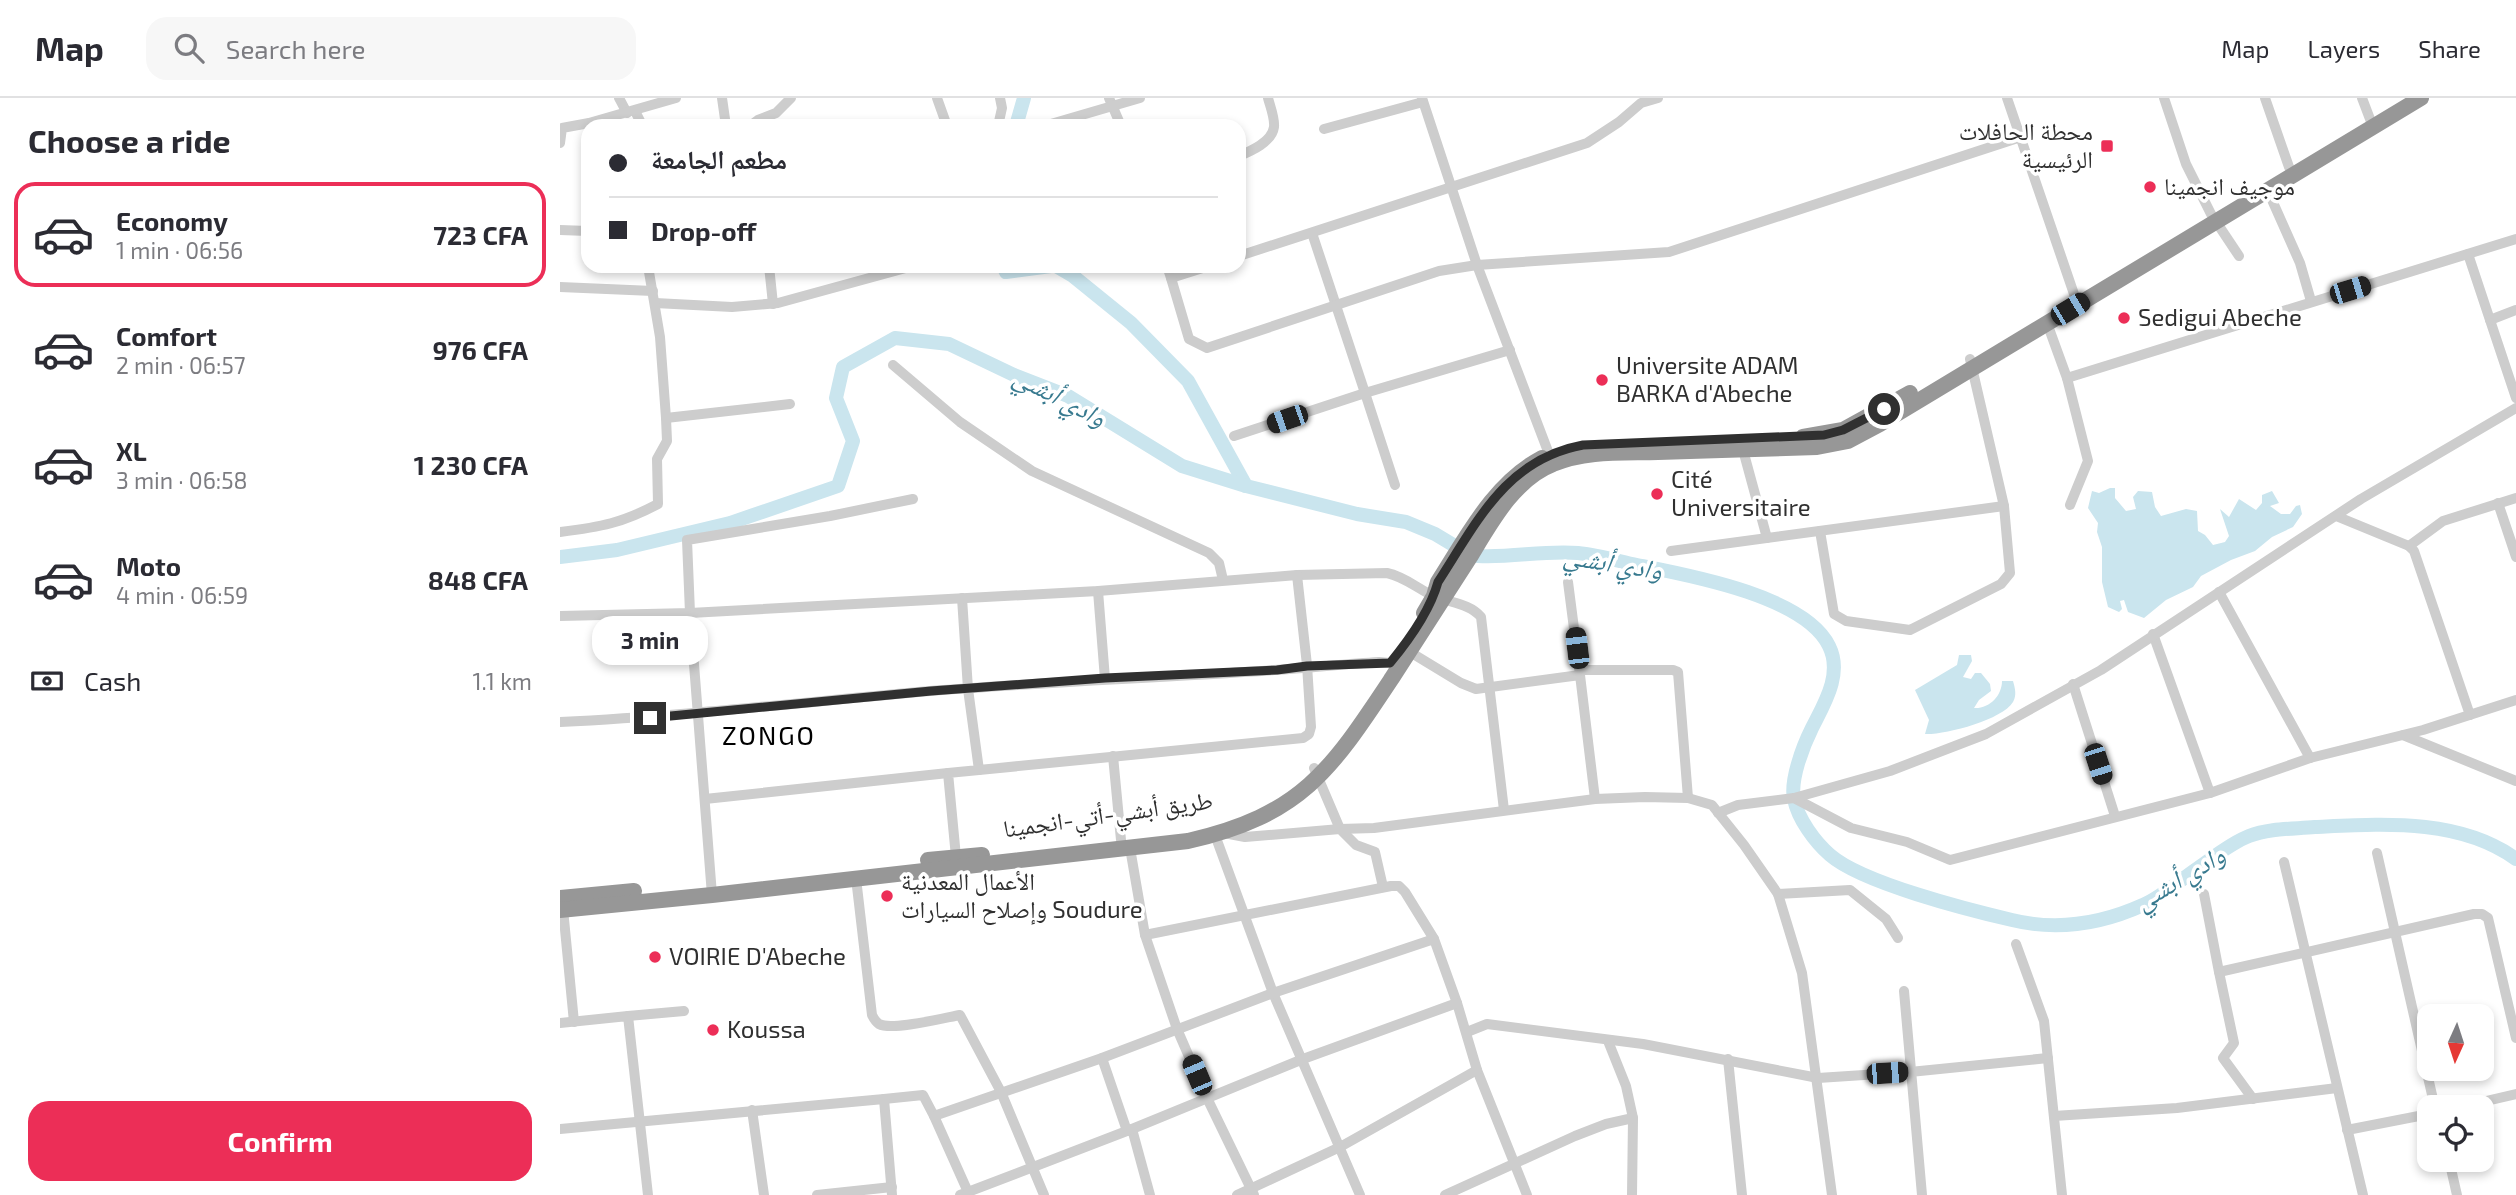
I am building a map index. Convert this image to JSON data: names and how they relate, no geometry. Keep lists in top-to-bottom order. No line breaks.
{"streets":{"highway":["طريق أبشي-أتي-انجمينا"]},"districts":["ZONGO"],"water":["وادي أبشي"],"places":{"transit":["محطة الحافلات الرئيسية"],"other":["موجيف انجمينا","Sedigui Abeche","Universite ADAM BARKA d'Abeche","Cité Universitaire","الأعمال المعدنية وإصلاح السيارات Soudure","VOIRIE D'Abeche","Koussa"]},"north":"bottom","page":{"header":"Map","search":"Search here","nav":["Map","Layers","Share"],"heading":"Choose a ride","banner":["مطعم الجامعة","Drop-off"],"list":[{"name":"Economy","note":"1 min · 06:56","value":"723 CFA"},{"name":"Comfort","note":"2 min · 06:57","value":"976 CFA"},{"name":"XL","note":"3 min · 06:58","value":"1 230 CFA"},{"name":"Moto","note":"4 min · 06:59","value":"848 CFA"}],"bubble":"3 min","pay":["Cash","1.1 km"],"buttons":"Confirm"}}
